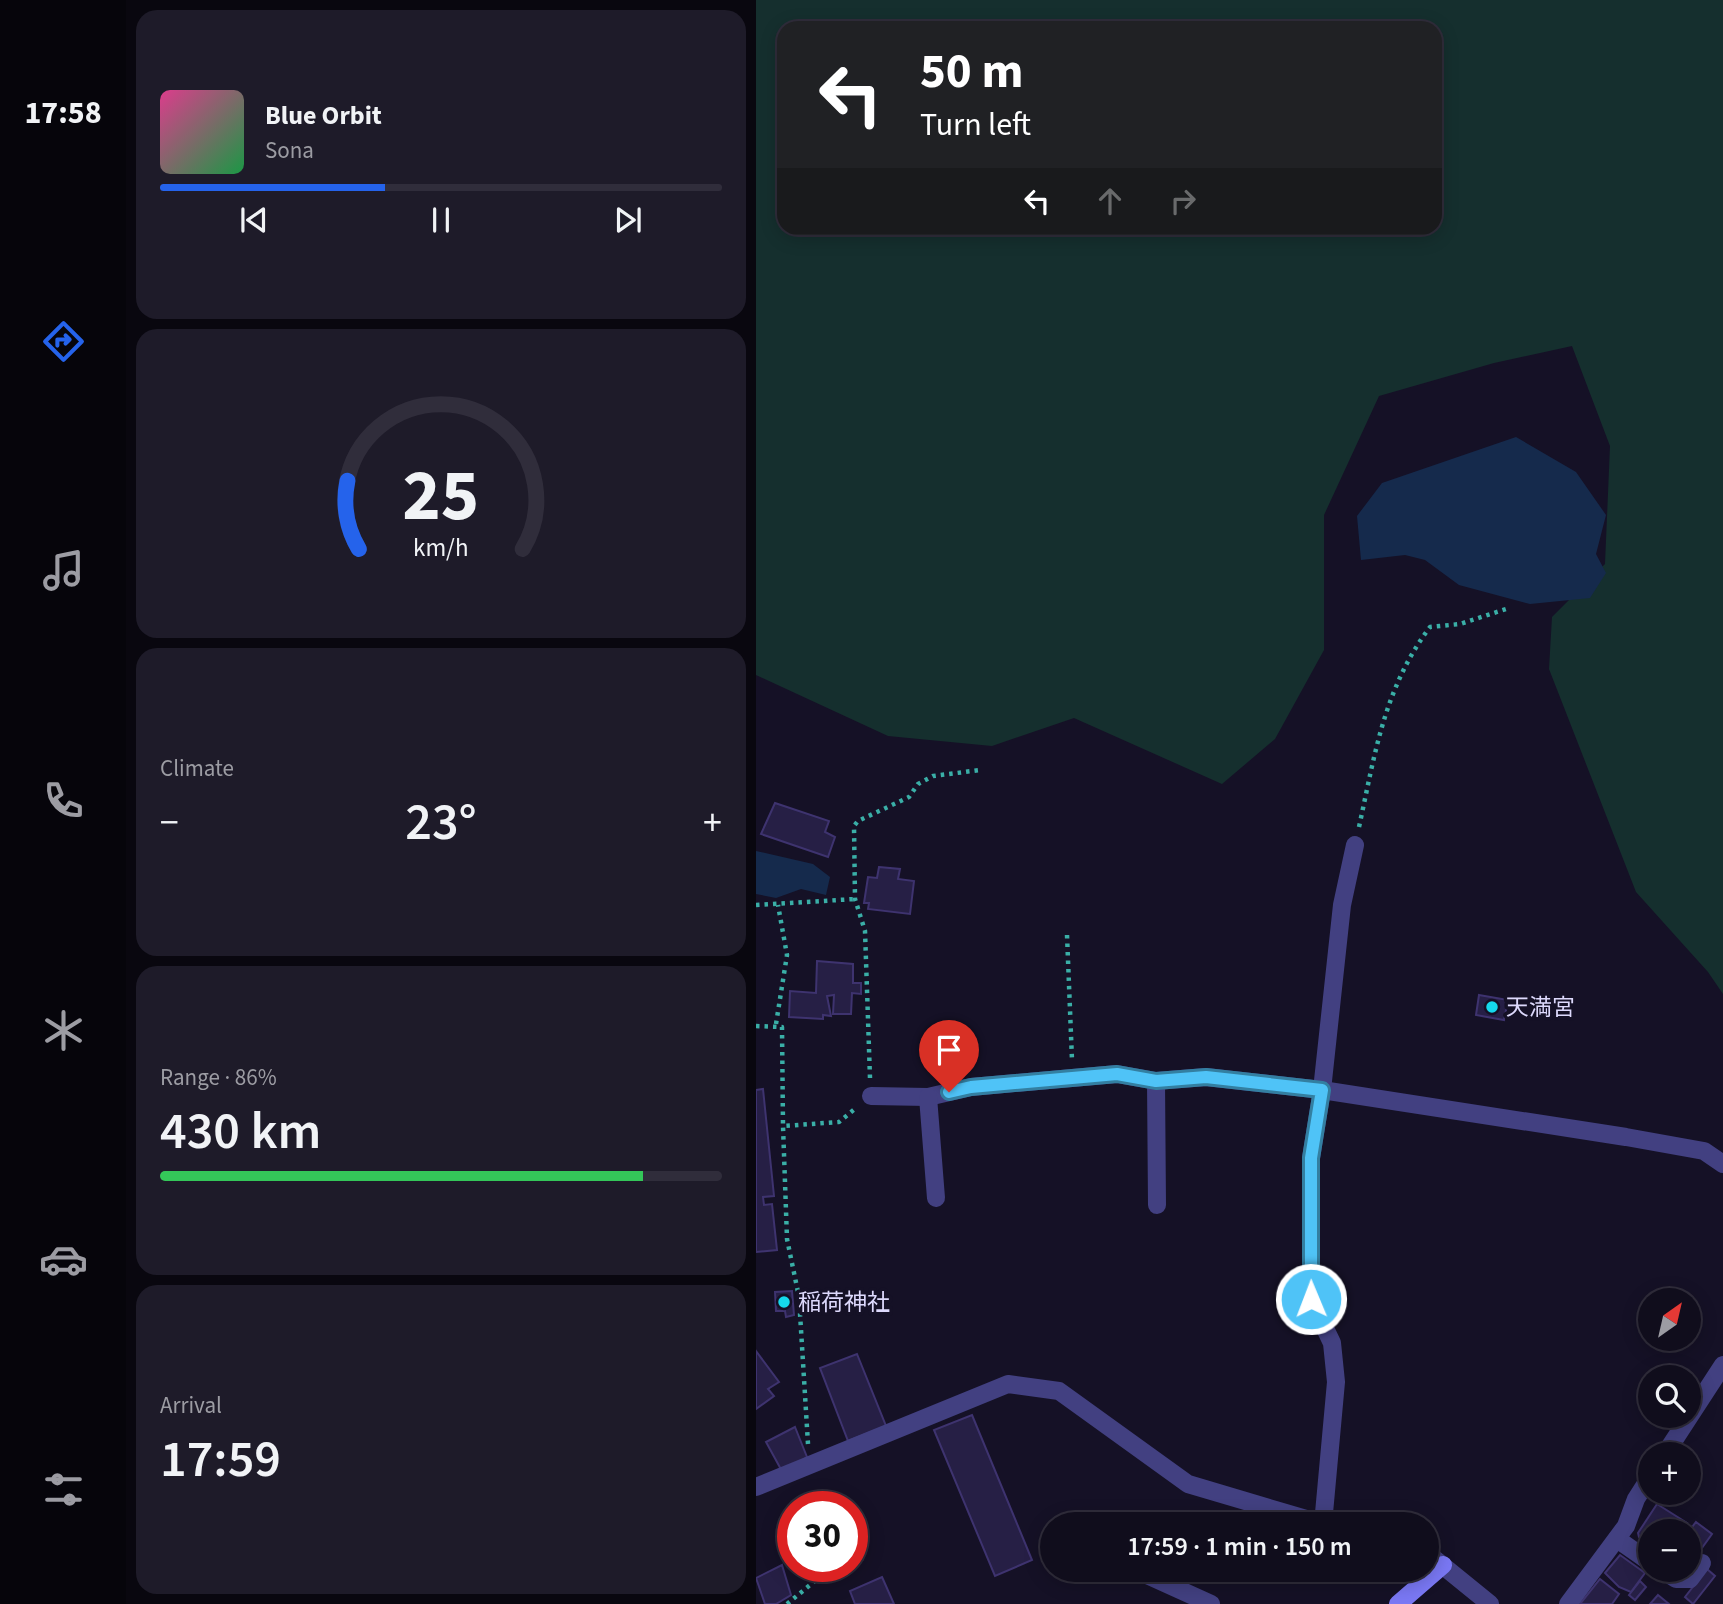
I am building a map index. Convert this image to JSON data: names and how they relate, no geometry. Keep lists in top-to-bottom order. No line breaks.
{"places":["天満宮","稲荷神社"],"north":"top right","page":{"tabs":"17:58","turn":["50 m","Turn left"],"song":["Blue Orbit","Sona"],"tile":["Climate",["Range · 86%","430 km"],["Arrival","17:59"]],"heat":["−","23°","+"],"map_buttons":["+","−"],"limit":"30","trip":"17:59 · 1 min · 150 m","gauge":["25","km/h"]}}
